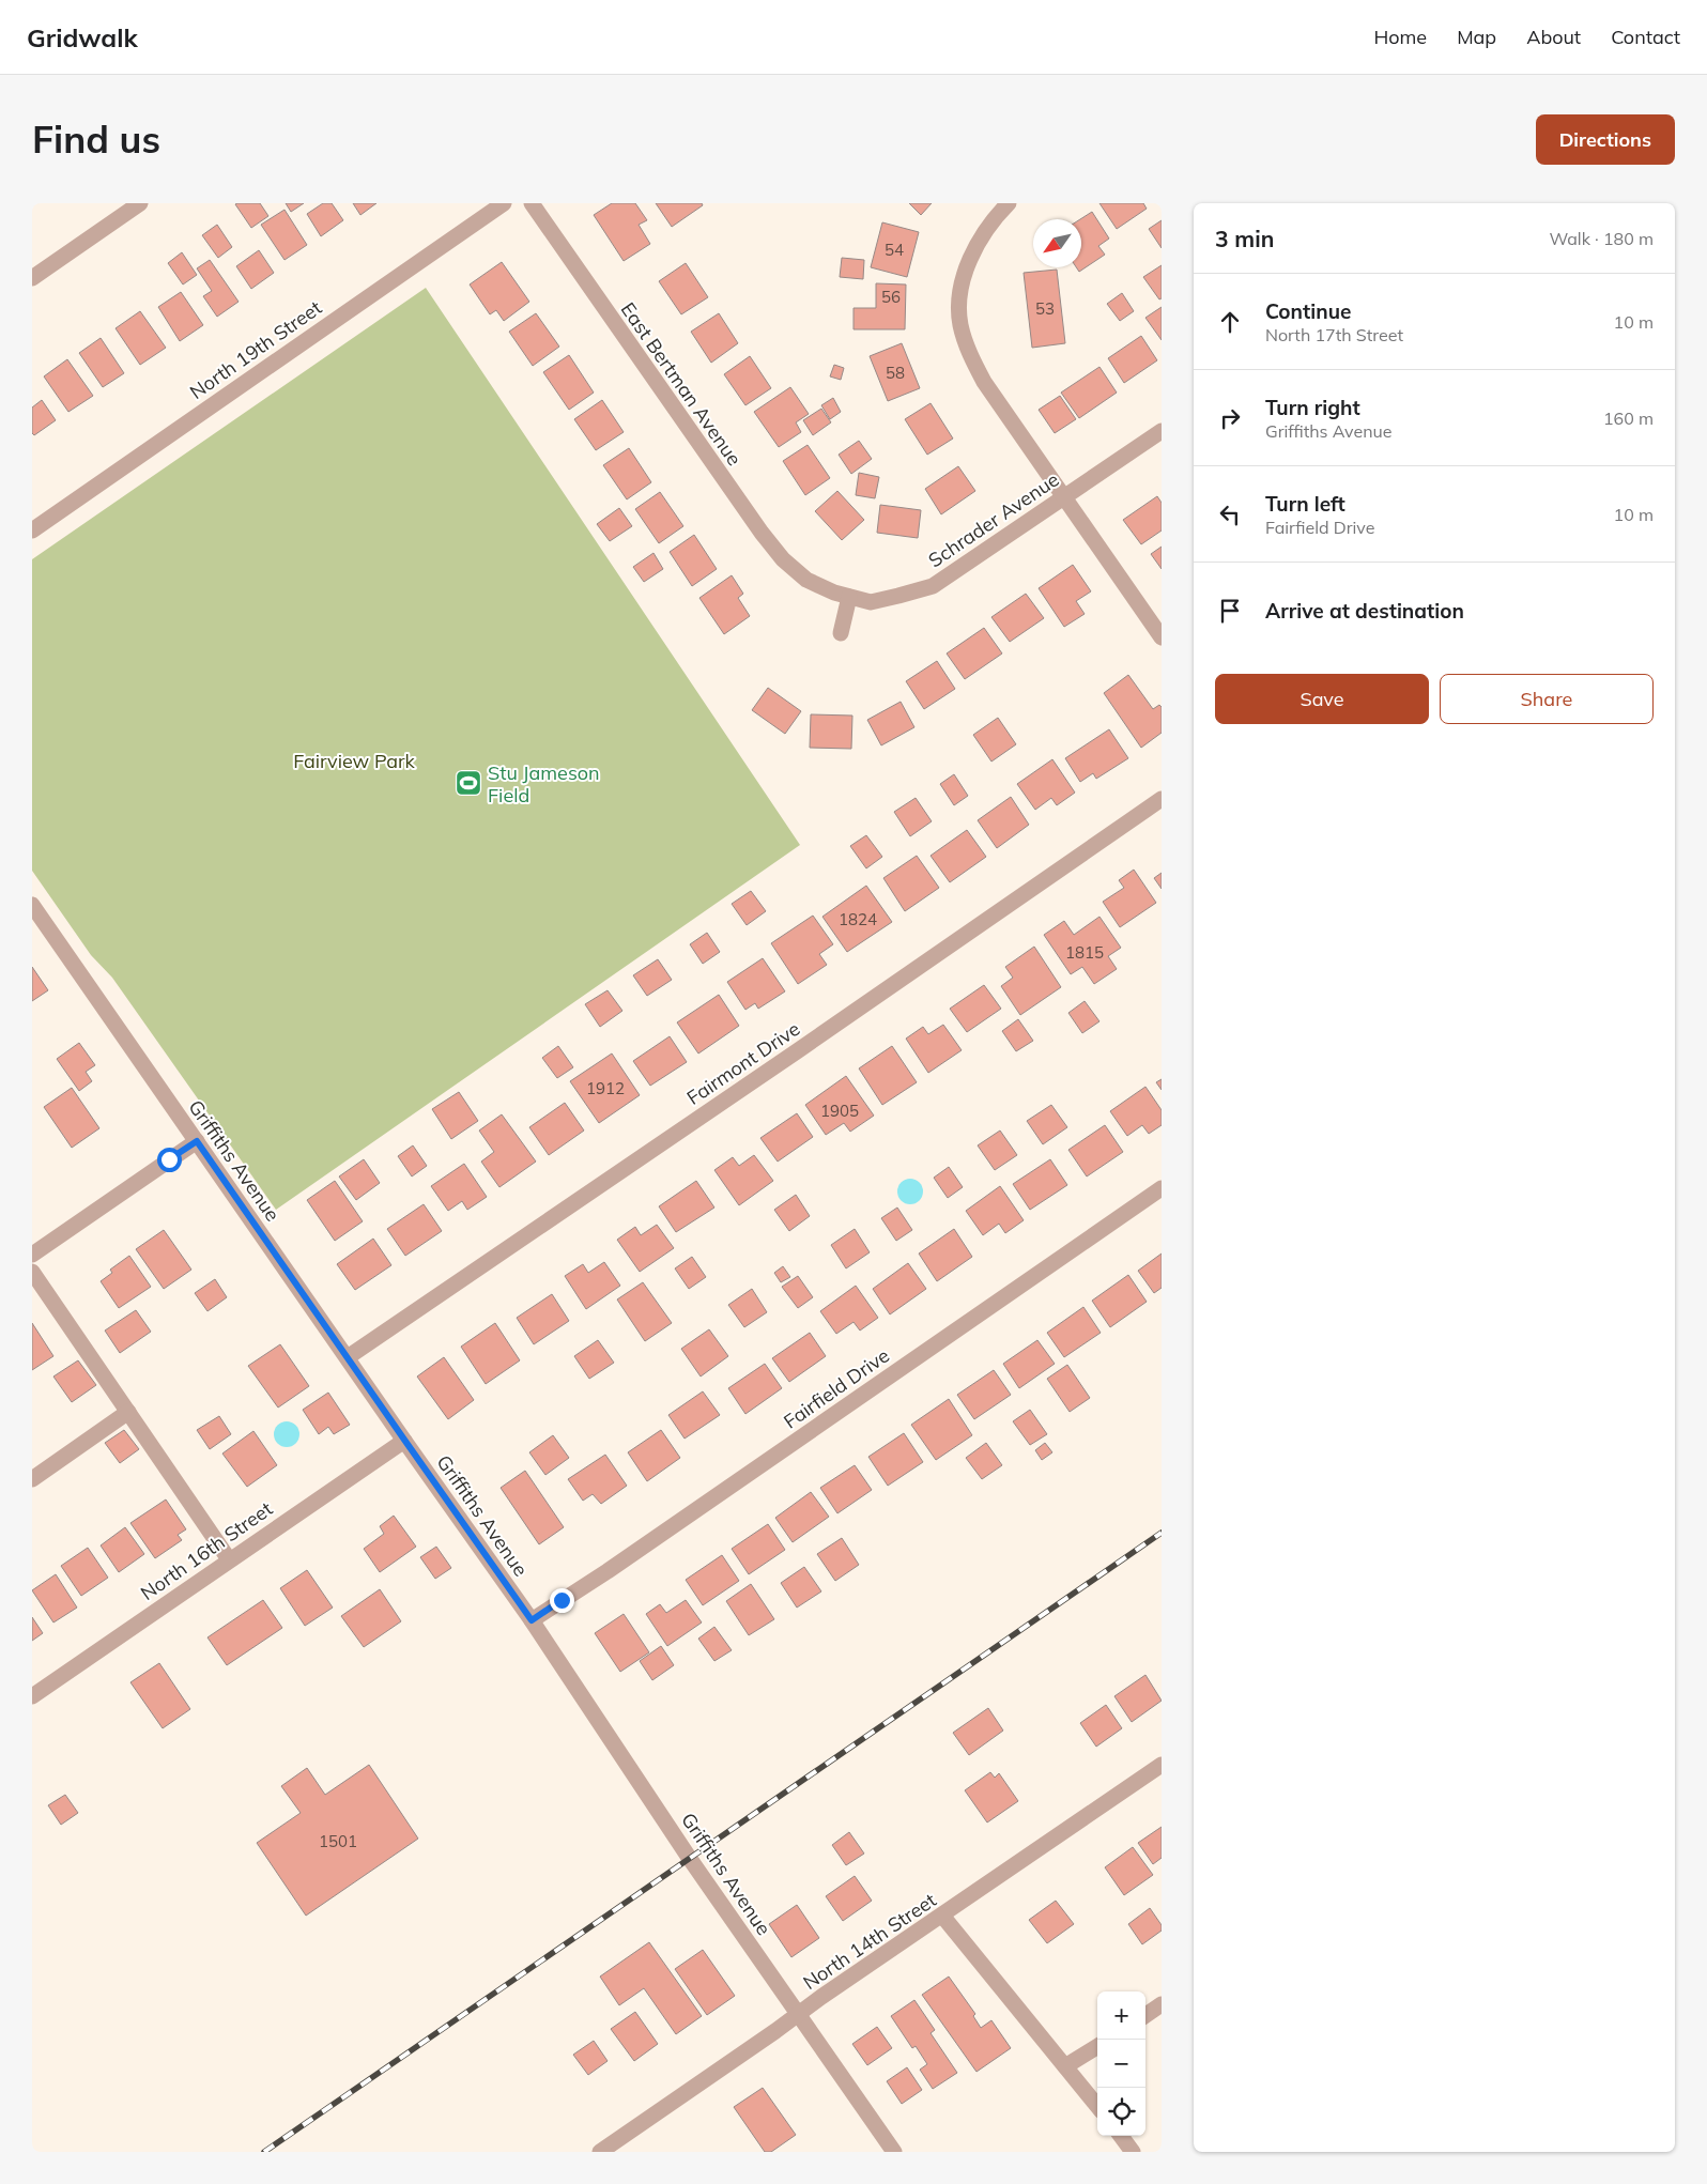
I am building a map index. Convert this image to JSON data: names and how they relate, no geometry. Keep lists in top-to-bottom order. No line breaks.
{"streets":{"street":["North 19th Street","East Bertman Avenue","Schrader Avenue","Fairmont Drive","Griffiths Avenue","Fairfield Drive","North 16th Street","North 14th Street"]},"crossings":[["East Bertman Avenue","Schrader Avenue"],["Fairmont Drive","Griffiths Avenue"],["Griffiths Avenue","Fairfield Drive"],["Griffiths Avenue","North 16th Street"],["Griffiths Avenue","North 14th Street"]],"parks":["Fairview Park"],"places":{"sports":["Stu Jameson Field"]},"house_numbers":["54","56","53","58","1824","1815","1912","1905","1501"],"north":"bottom left","page":{"header":"Gridwalk","nav":["Home","Map","About","Contact"],"buttons":["Directions",["Save","Share"]],"title":"Find us","heading":["3 min","Walk · 180 m"],"list":[["Continue","North 17th Street","10 m"],["Turn right","Griffiths Avenue","160 m"],["Turn left","Fairfield Drive","10 m"],"Arrive at destination"],"map_buttons":["+","−"]}}
